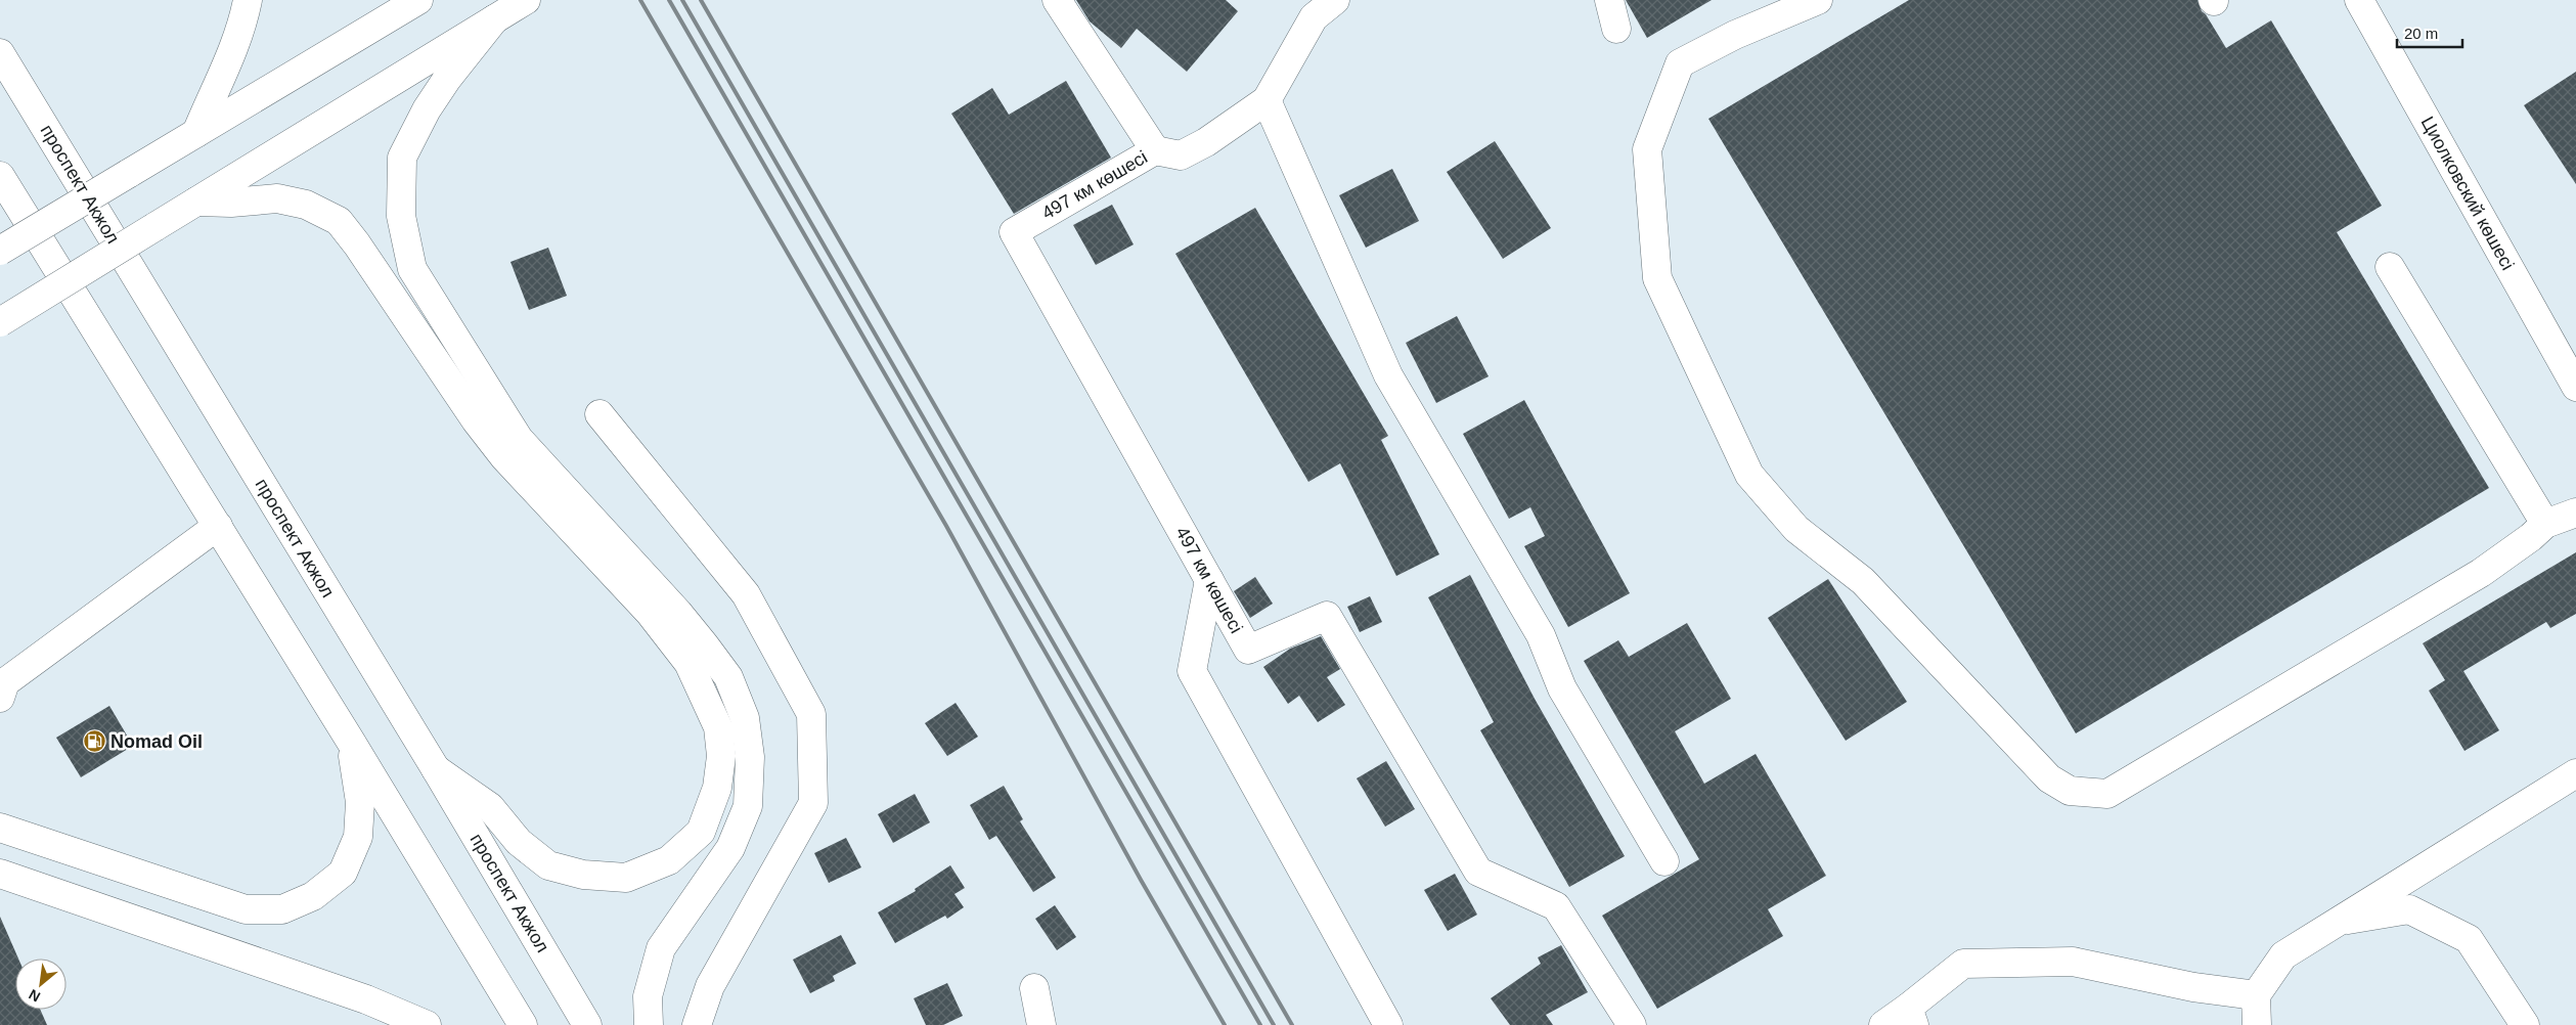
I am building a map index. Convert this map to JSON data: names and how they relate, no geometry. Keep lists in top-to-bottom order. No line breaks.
{"streets":{"main road":["проспект Акжол","497 км көшесі","Циолковский көшесі"]},"places":{"fuel station":["Nomad Oil"]},"scale_bar":"20 m","north":"bottom left"}
